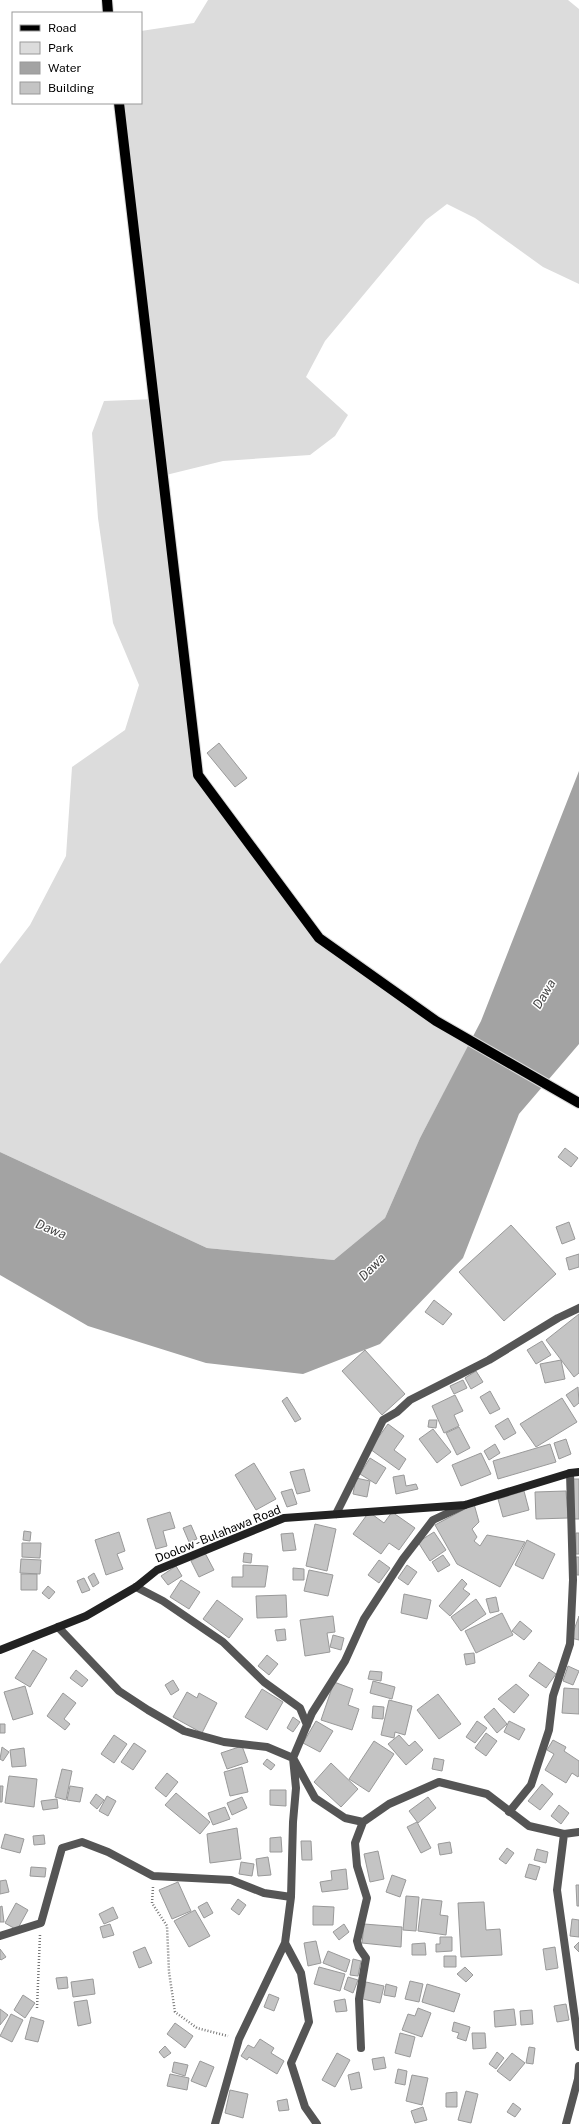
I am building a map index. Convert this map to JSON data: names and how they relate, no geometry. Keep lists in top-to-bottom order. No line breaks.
{"streets":{"main road":["Doolow - Bulahawa Road"]},"water":["Dawa"],"legend":["Road","Park","Water","Building"]}
